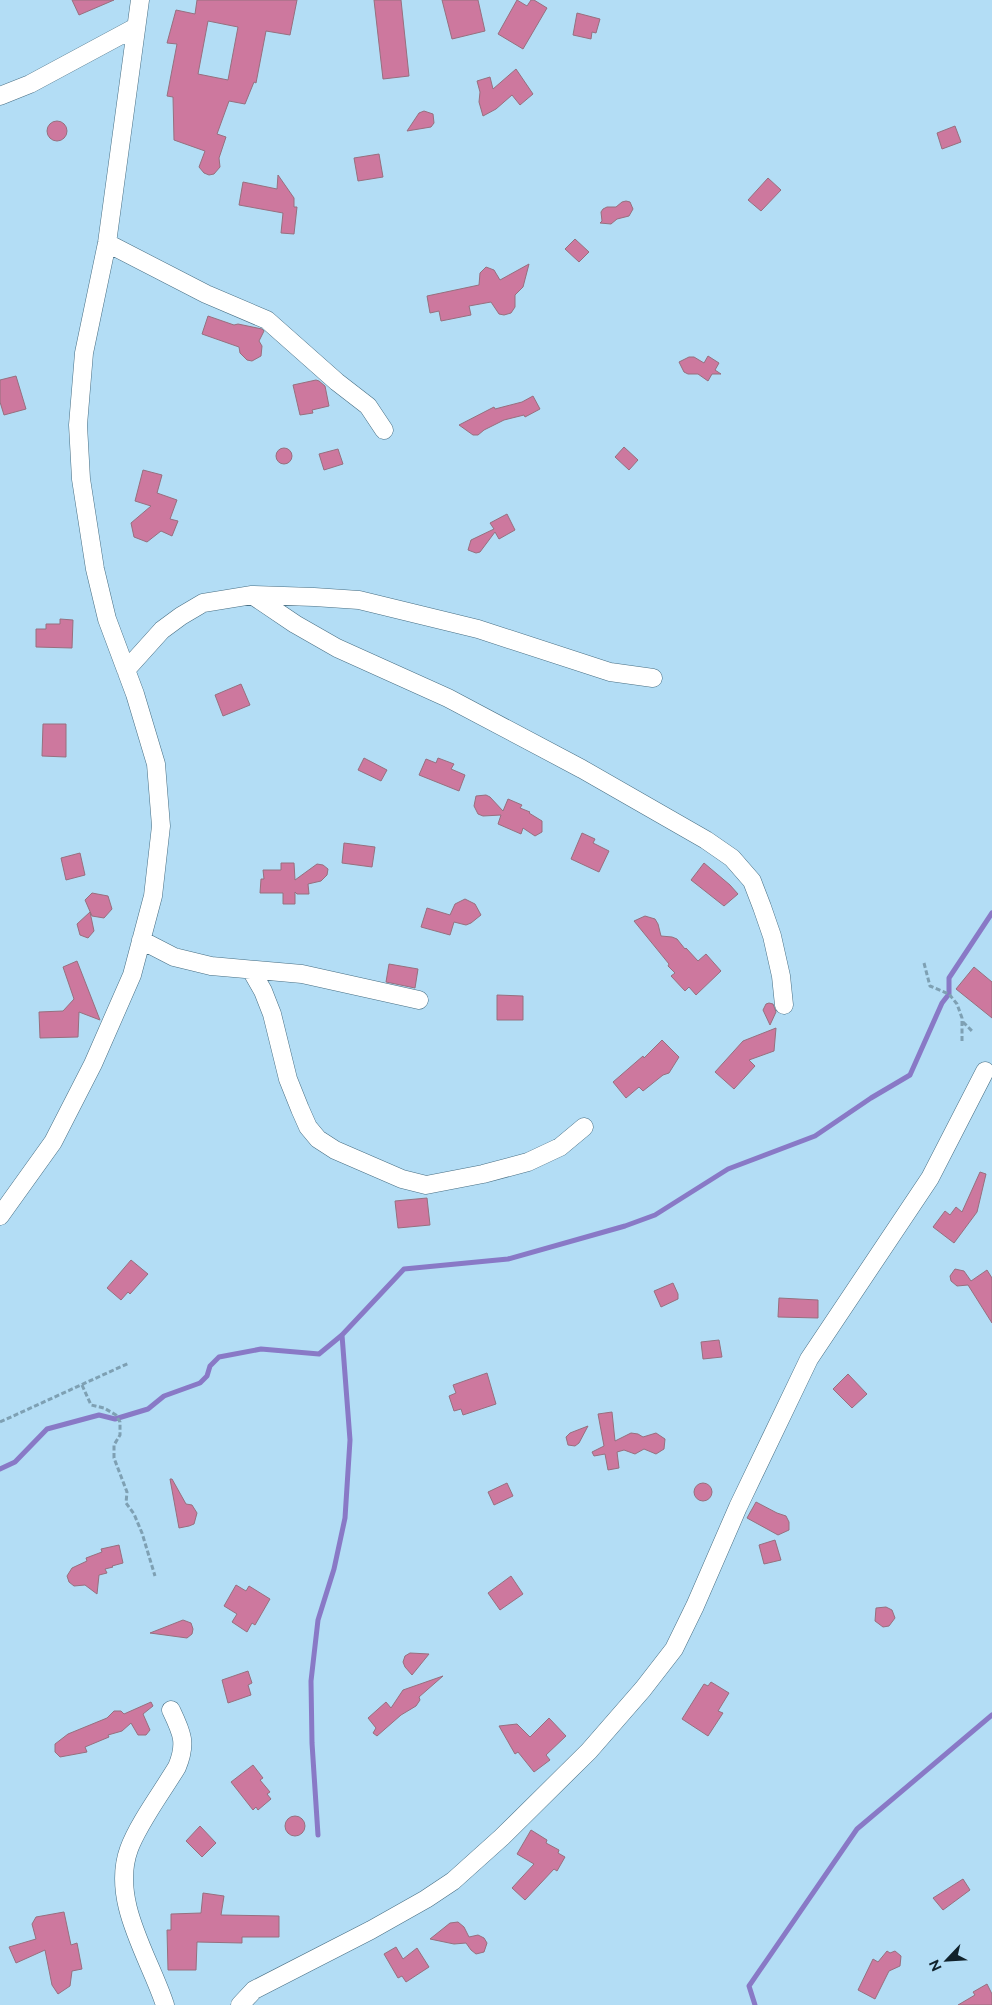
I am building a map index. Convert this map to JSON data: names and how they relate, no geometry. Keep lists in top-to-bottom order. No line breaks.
{"north":"bottom left"}
